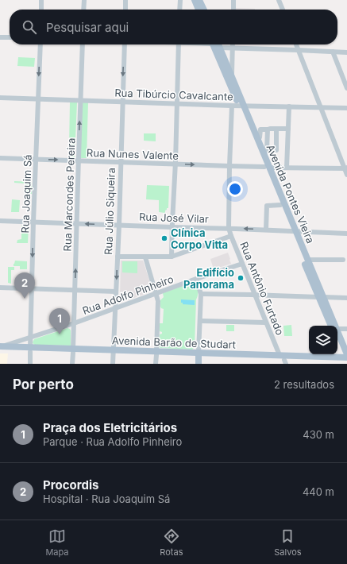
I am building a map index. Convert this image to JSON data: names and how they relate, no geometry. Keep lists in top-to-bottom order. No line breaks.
{"streets":{"main road":["Avenida Pontes Vieira","Avenida Barão de Studart"],"street":["Rua Tibúrcio Cavalcante","Rua Nunes Valente","Rua Joaquim Sá","Rua Marcondes Pereira","Rua Júlio Siqueira","Rua José Vilar","Rua Antônio Furtado","Rua Adolfo Pinheiro"]},"crossings":[["Rua Tibúrcio Cavalcante","Rua Joaquim Sá"],["Rua Tibúrcio Cavalcante","Avenida Pontes Vieira"],["Rua Tibúrcio Cavalcante","Rua Marcondes Pereira"],["Rua Tibúrcio Cavalcante","Rua Júlio Siqueira"],["Rua Tibúrcio Cavalcante","Rua Antônio Furtado"],["Rua Nunes Valente","Rua Joaquim Sá"],["Rua Nunes Valente","Avenida Pontes Vieira"],["Rua Nunes Valente","Rua Marcondes Pereira"],["Rua Nunes Valente","Rua Júlio Siqueira"],["Rua Nunes Valente","Rua Antônio Furtado"],["Rua Joaquim Sá","Rua José Vilar"],["Rua Joaquim Sá","Rua Adolfo Pinheiro"],["Rua Joaquim Sá","Avenida Barão de Studart"],["Avenida Pontes Vieira","Rua José Vilar"],["Avenida Pontes Vieira","Avenida Barão de Studart"],["Rua Marcondes Pereira","Rua José Vilar"],["Rua Marcondes Pereira","Rua Adolfo Pinheiro"],["Rua Marcondes Pereira","Avenida Barão de Studart"],["Rua Júlio Siqueira","Rua José Vilar"],["Rua Júlio Siqueira","Rua Adolfo Pinheiro"],["Rua Júlio Siqueira","Avenida Barão de Studart"],["Rua José Vilar","Rua Antônio Furtado"],["Rua Antônio Furtado","Rua Adolfo Pinheiro"],["Rua Antônio Furtado","Avenida Barão de Studart"],["Rua Adolfo Pinheiro","Avenida Barão de Studart"]],"one_way":["Rua Joaquim Sá","Rua Marcondes Pereira"],"places":["Clínica Corpo Vitta","Edifício Panorama"],"page":{"search":"Pesquisar aqui","pins":["2","1"],"heading":["Por perto","2 resultados"],"list":[{"mark":"1","name":"Praça dos Eletricitários","note":"Parque · Rua Adolfo Pinheiro","value":"430 m"},{"mark":"2","name":"Procordis","note":"Hospital · Rua Joaquim Sá","value":"440 m"}],"nav":["Mapa","Rotas","Salvos"]}}
